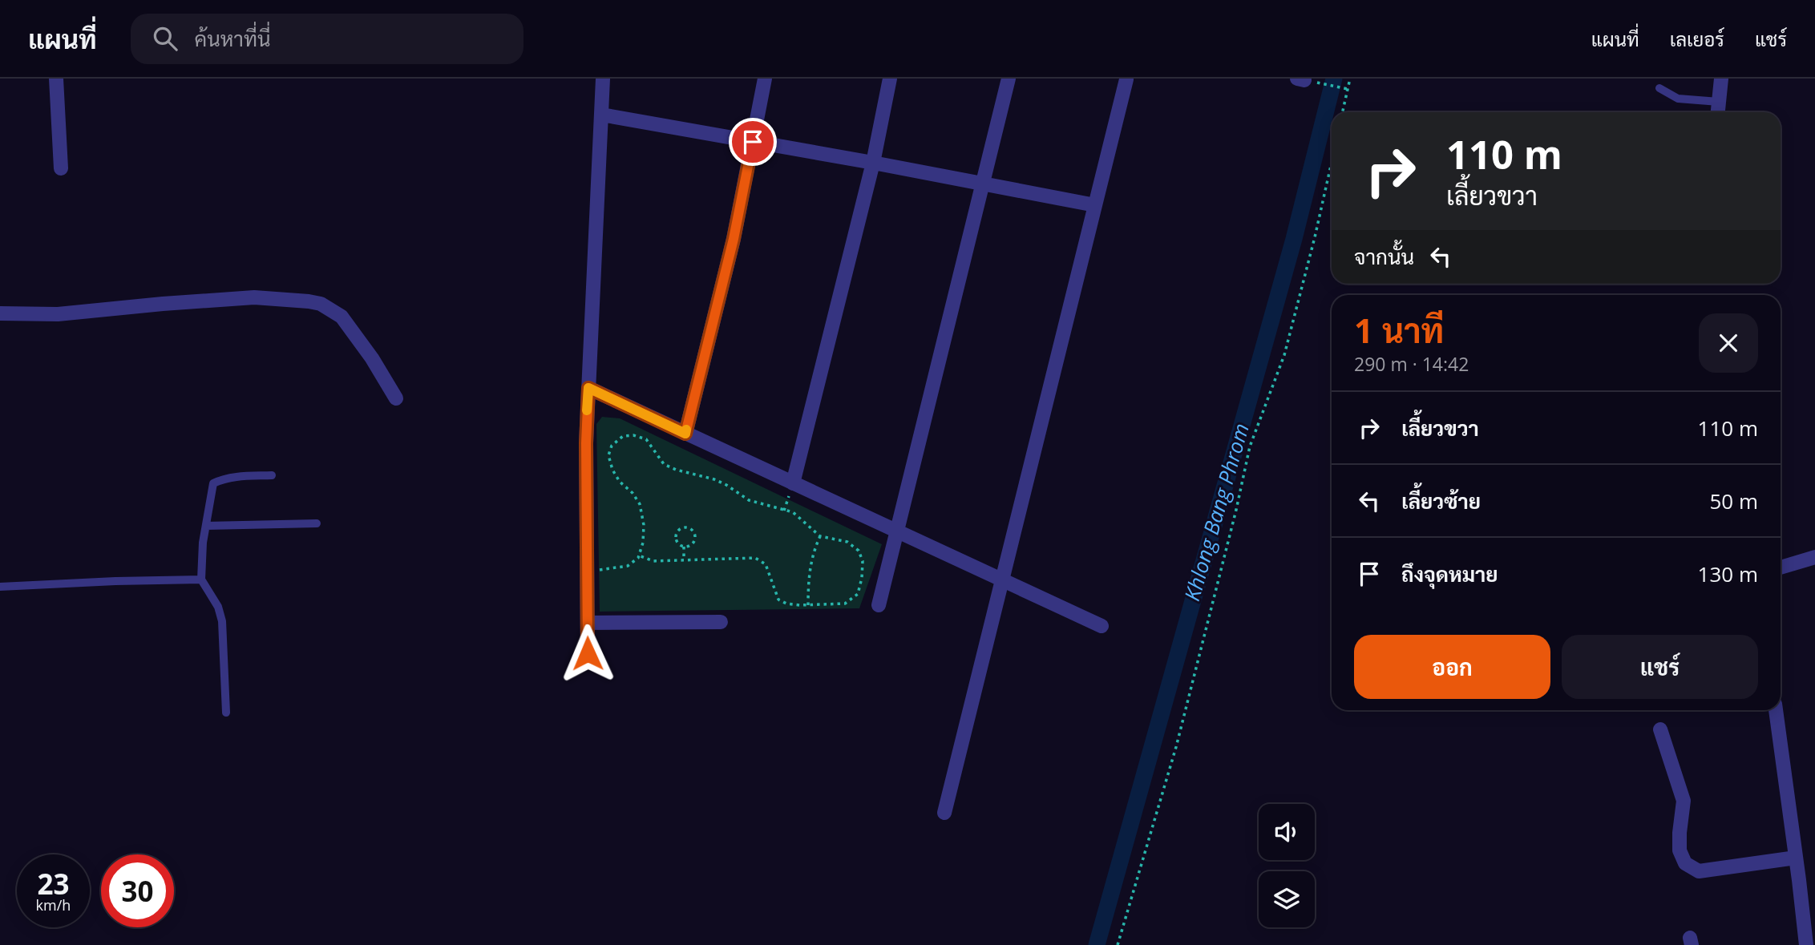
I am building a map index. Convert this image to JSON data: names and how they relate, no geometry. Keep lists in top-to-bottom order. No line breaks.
{"water":["Khlong Bang Phrom"],"page":{"header":"แผนที่","search":"ค้นหาที่นี่","nav":["แผนที่","เลเยอร์","แชร์"],"turn":["110 m","เลี้ยวขวา"],"then":"จากนั้น","heading":["1 นาที","290 m · 14:42"],"list":[{"name":"เลี้ยวขวา","value":"110 m"},{"name":"เลี้ยวซ้าย","value":"50 m"},{"name":"ถึงจุดหมาย","value":"130 m"}],"buttons":["ออก","แชร์"],"speed":"23 km/h","limit":"30"}}
